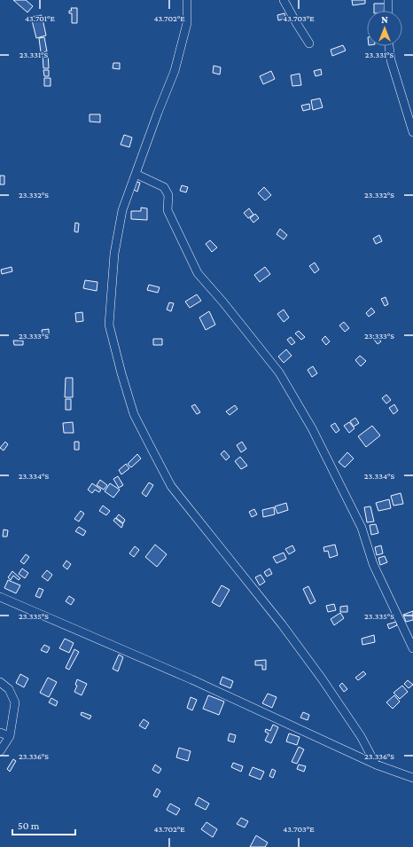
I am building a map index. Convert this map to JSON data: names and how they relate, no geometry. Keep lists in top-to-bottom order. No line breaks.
{"scale_bar":"50 m","north":"top","coordinates":["43.701°E","43.702°E","43.703°E","23.331°S","23.332°S","23.333°S","23.334°S","23.335°S","23.336°S"]}
